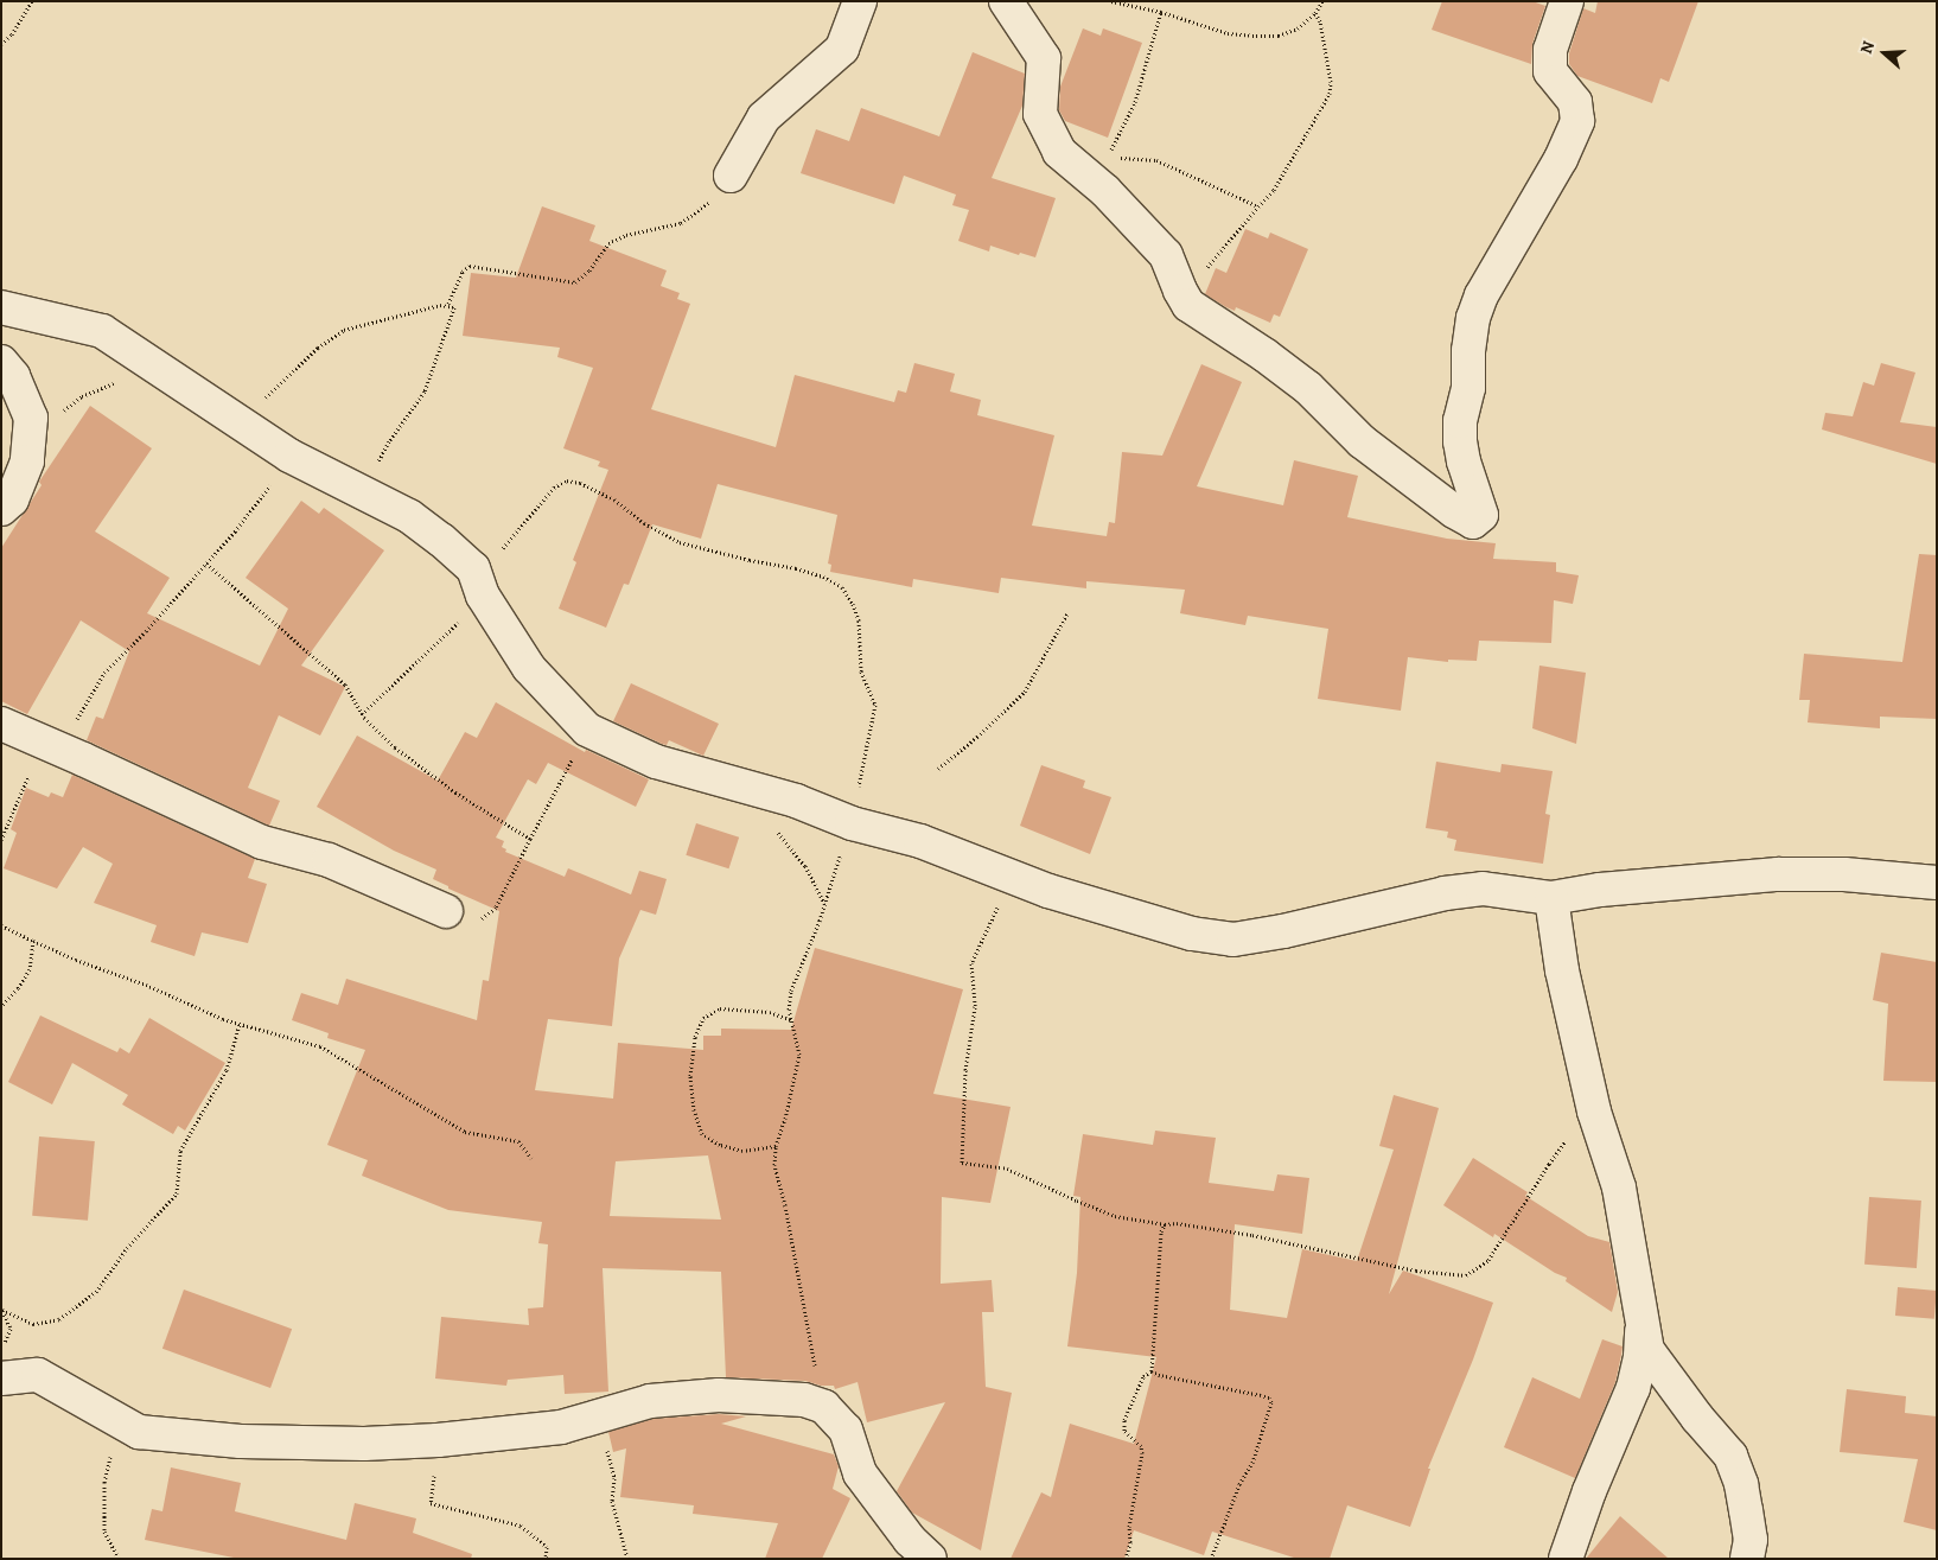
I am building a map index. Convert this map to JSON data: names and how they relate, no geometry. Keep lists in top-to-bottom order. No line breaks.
{"north":"left"}
